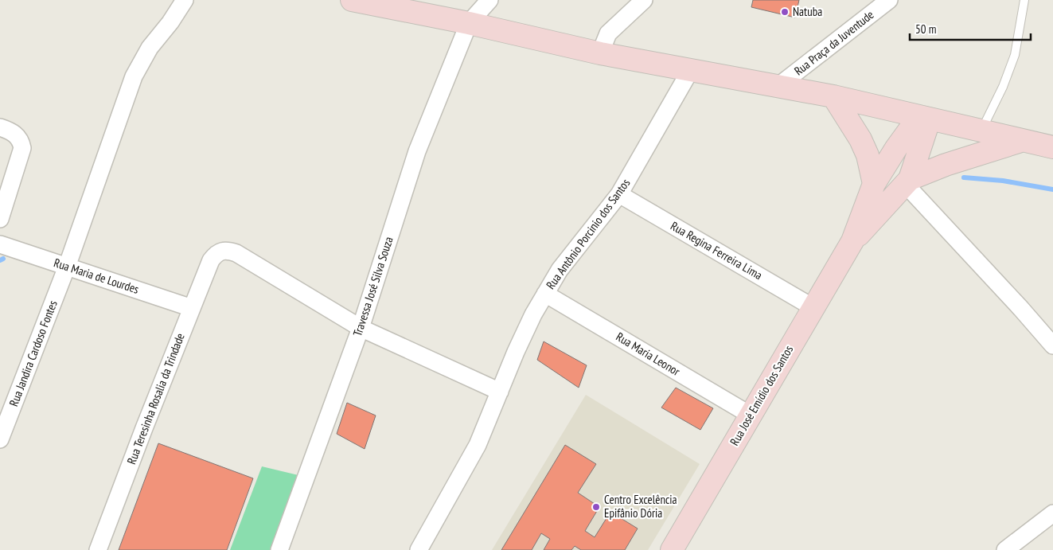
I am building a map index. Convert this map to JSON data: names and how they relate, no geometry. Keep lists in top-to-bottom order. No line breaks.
{"streets":{"main road":["Rua José Emídio dos Santos"],"street":["Rua Praça da Juventude","Rua Antônio Porcinio dos Santos","Rua Regina Ferreira Lima","Rua Maria de Lourdes","Travessa José Silva Souza","Rua Jandira Cardoso Fontes","Rua Maria Leonor","Rua Teresinha Rosalia da Trindade"]},"crossings":[["Rua Antônio Porcinio dos Santos","Rua Regina Ferreira Lima"],["Rua Antônio Porcinio dos Santos","Rua Maria Leonor"],["Rua Regina Ferreira Lima","Rua José Emídio dos Santos"],["Rua Maria de Lourdes","Rua Jandira Cardoso Fontes"],["Rua Maria de Lourdes","Rua Teresinha Rosalia da Trindade"],["Travessa José Silva Souza","Rua Teresinha Rosalia da Trindade"],["Rua Maria Leonor","Rua José Emídio dos Santos"]],"places":["Natuba","Centro Excelência Epifânio Dória"],"scale_bar":"50 m"}
